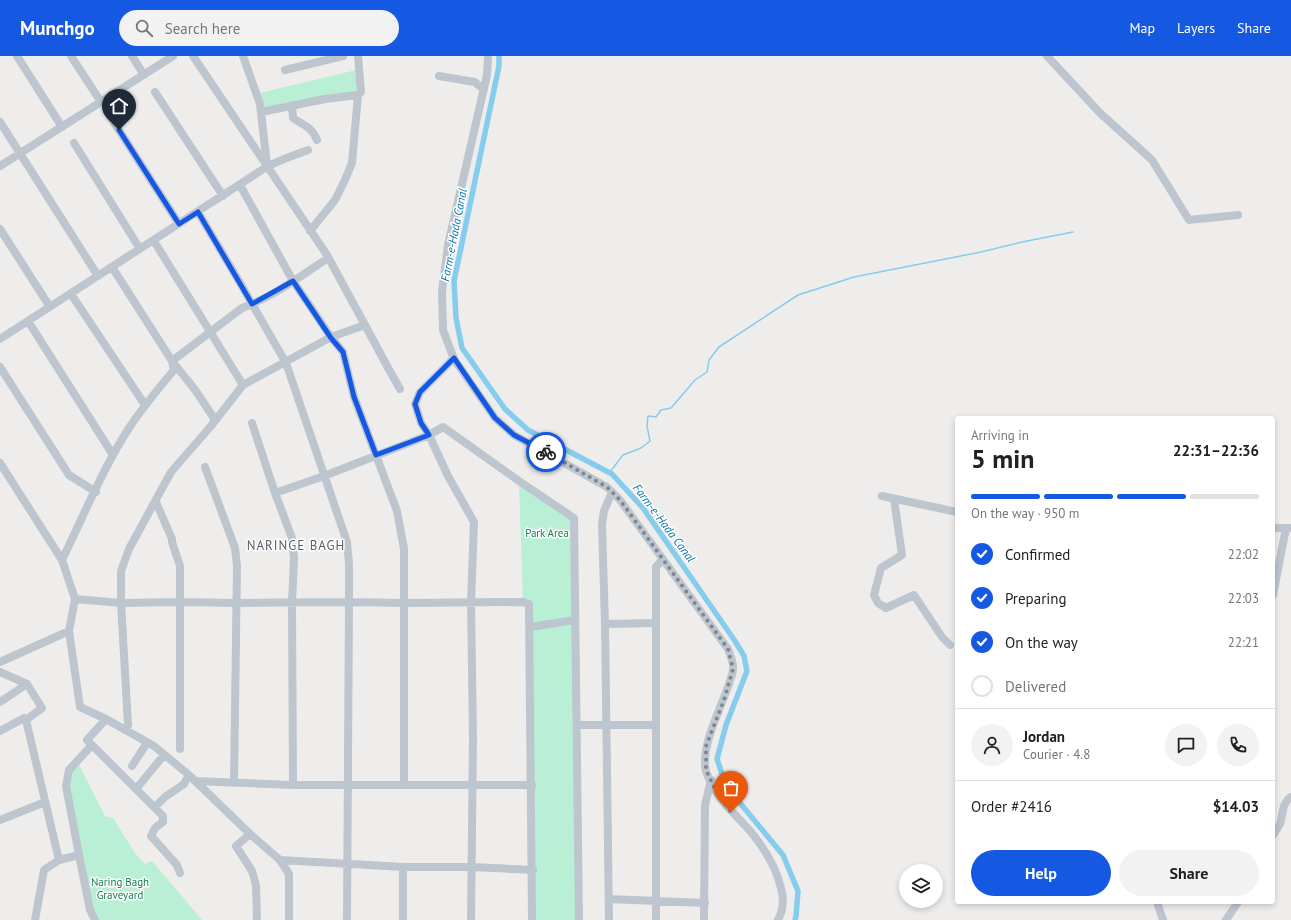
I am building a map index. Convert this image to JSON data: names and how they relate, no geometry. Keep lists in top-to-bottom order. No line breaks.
{"districts":["NARINGE BAGH"],"water":["Farm-e-Hada Canal"],"parks":["Park Area","Naring Bagh Graveyard"],"page":{"header":"Munchgo","search":"Search here","nav":["Map","Layers","Share"],"heading":["5 min","Arriving in","22:31–22:36"],"panel":["Jordan","Courier · 4.8","Order #2416","$14.03"],"bar":"On the way · 950 m","list":[["Confirmed","22:02"],["Preparing","22:03"],["On the way","22:21"],"Delivered"],"buttons":["Help","Share"]}}
